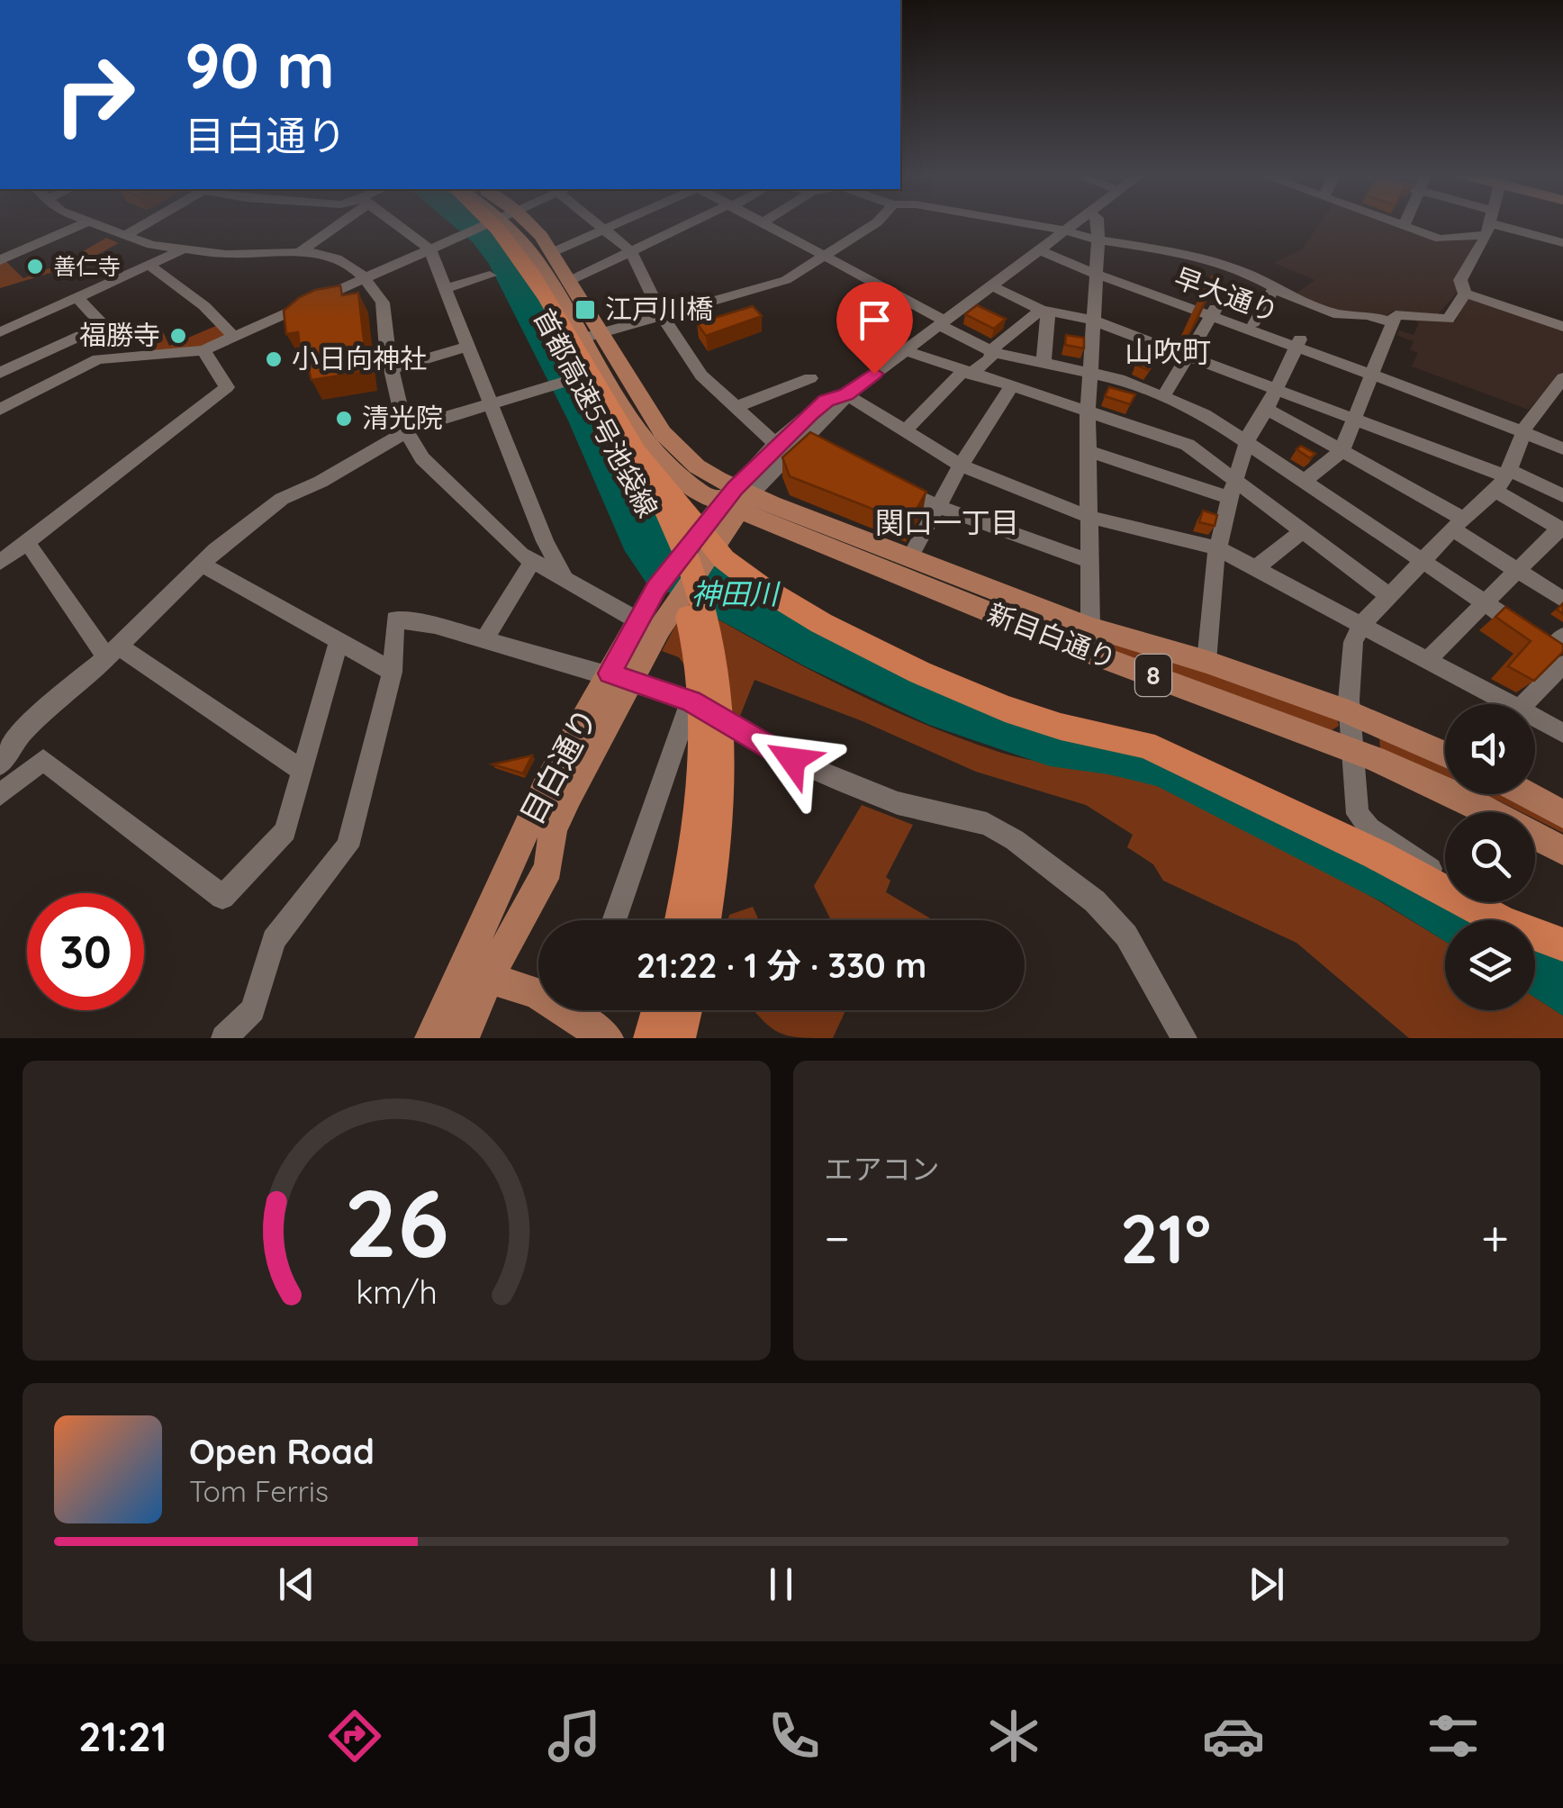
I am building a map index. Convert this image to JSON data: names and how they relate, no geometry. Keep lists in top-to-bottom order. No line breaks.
{"streets":{"highway":["首都高速5号池袋線"],"main road":["新目白通り","8","目白通り"],"street":["早大通り"]},"crossings":[["新目白通り","8"],["新目白通り","目白通り"],["8","目白通り"]],"districts":["山吹町","関口一丁目"],"water":["神田川"],"places":{"other":["善仁寺","福勝寺","小日向神社","清光院"],"transit":["江戸川橋"]},"page":{"turn":["90 m","目白通り"],"limit":"30","trip":"21:22 · 1 分 · 330 m","tile":"エアコン","heat":["−","21°","+"],"song":["Open Road","Tom Ferris"],"tabs":"21:21","gauge":["26","km/h"]}}
